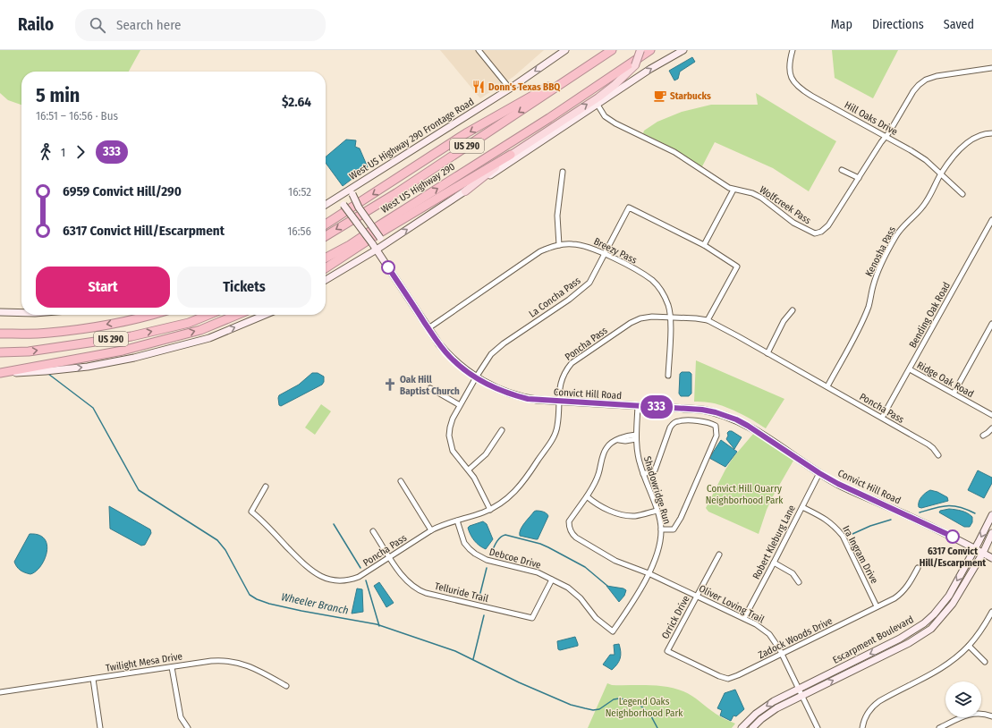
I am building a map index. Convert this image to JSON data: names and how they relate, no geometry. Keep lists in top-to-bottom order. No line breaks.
{"streets":{"highway":["US 290","West US Highway 290"],"main road":["West US Highway 290 Frontage Road","Convict Hill Road","Escarpment Boulevard"],"street":["Hill Oaks Drive","Wolfcreek Pass","Breezy Pass","Kenosha Pass","La Concha Pass","Bending Oak Road","Poncha Pass","Ridge Oak Road","Shadowridge Run","Robert Kleburg Lane","Ira Ingram Drive","Debcoe Drive","Telluride Trail","Oliver Loving Trail","Orrick Drive","Zadock Woods Drive","Twilight Mesa Drive"]},"crossings":[["Hill Oaks Drive","Wolfcreek Pass"],["Hill Oaks Drive","Kenosha Pass"],["West US Highway 290 Frontage Road","Convict Hill Road"],["US 290","West US Highway 290"],["Breezy Pass","La Concha Pass"],["Breezy Pass","Poncha Pass"],["Breezy Pass","Convict Hill Road"],["Kenosha Pass","Poncha Pass"],["La Concha Pass","Poncha Pass"],["La Concha Pass","Convict Hill Road"],["Bending Oak Road","Poncha Pass"],["Bending Oak Road","Ridge Oak Road"],["Poncha Pass","Convict Hill Road"],["Poncha Pass","Debcoe Drive"],["Poncha Pass","Telluride Trail"],["Convict Hill Road","Shadowridge Run"],["Convict Hill Road","Robert Kleburg Lane"],["Convict Hill Road","Escarpment Boulevard"],["Shadowridge Run","Debcoe Drive"],["Shadowridge Run","Oliver Loving Trail"],["Robert Kleburg Lane","Ira Ingram Drive"],["Robert Kleburg Lane","Oliver Loving Trail"],["Ira Ingram Drive","Zadock Woods Drive"],["Debcoe Drive","Telluride Trail"],["Oliver Loving Trail","Orrick Drive"],["Oliver Loving Trail","Zadock Woods Drive"],["Oliver Loving Trail","Escarpment Boulevard"],["Orrick Drive","Zadock Woods Drive"]],"water":["Wheeler Branch"],"parks":["Convict Hill Quarry Neighborhood Park","Legend Oaks Neighborhood Park"],"places":{"restaurant":["Donn's Texas BBQ"],"cafe":["Starbucks"],"church":["Oak Hill Baptist Church"],"other":["6317 Convict Hill/Escarpment"]},"lines":["bus line 333"],"page":{"header":"Railo","search":"Search here","nav":["Map","Directions","Saved"],"on_map":"333","heading":["5 min","16:51 – 16:56 · Bus","$2.64"],"legs":["1","333"],"list":[{"name":"6959 Convict Hill/290","value":"16:52"},{"name":"6317 Convict Hill/Escarpment","value":"16:56"}],"buttons":["Start","Tickets"]}}
